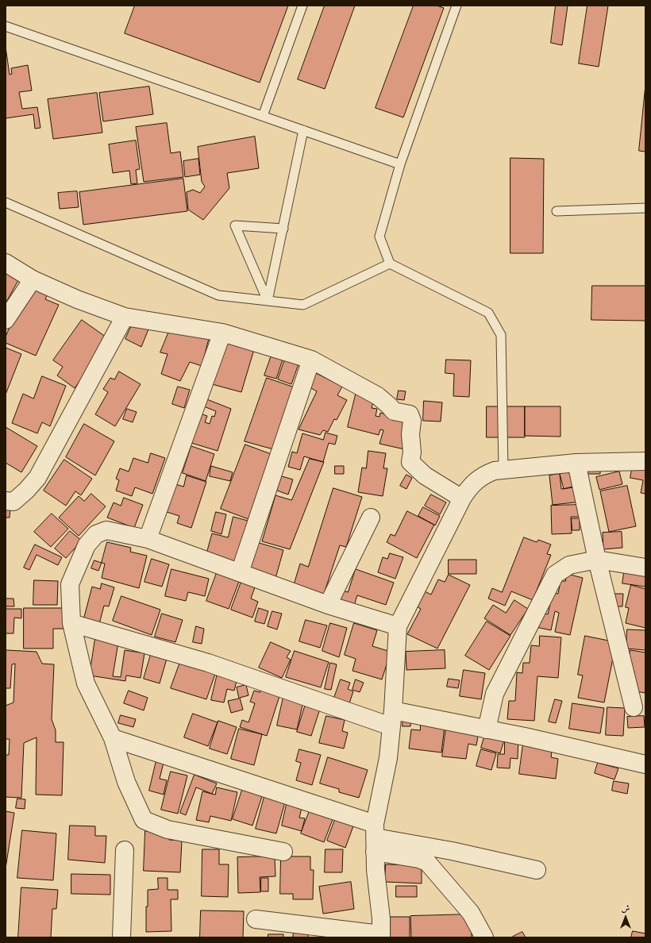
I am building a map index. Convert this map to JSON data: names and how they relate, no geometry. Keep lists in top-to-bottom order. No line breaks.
{"north":"top"}
